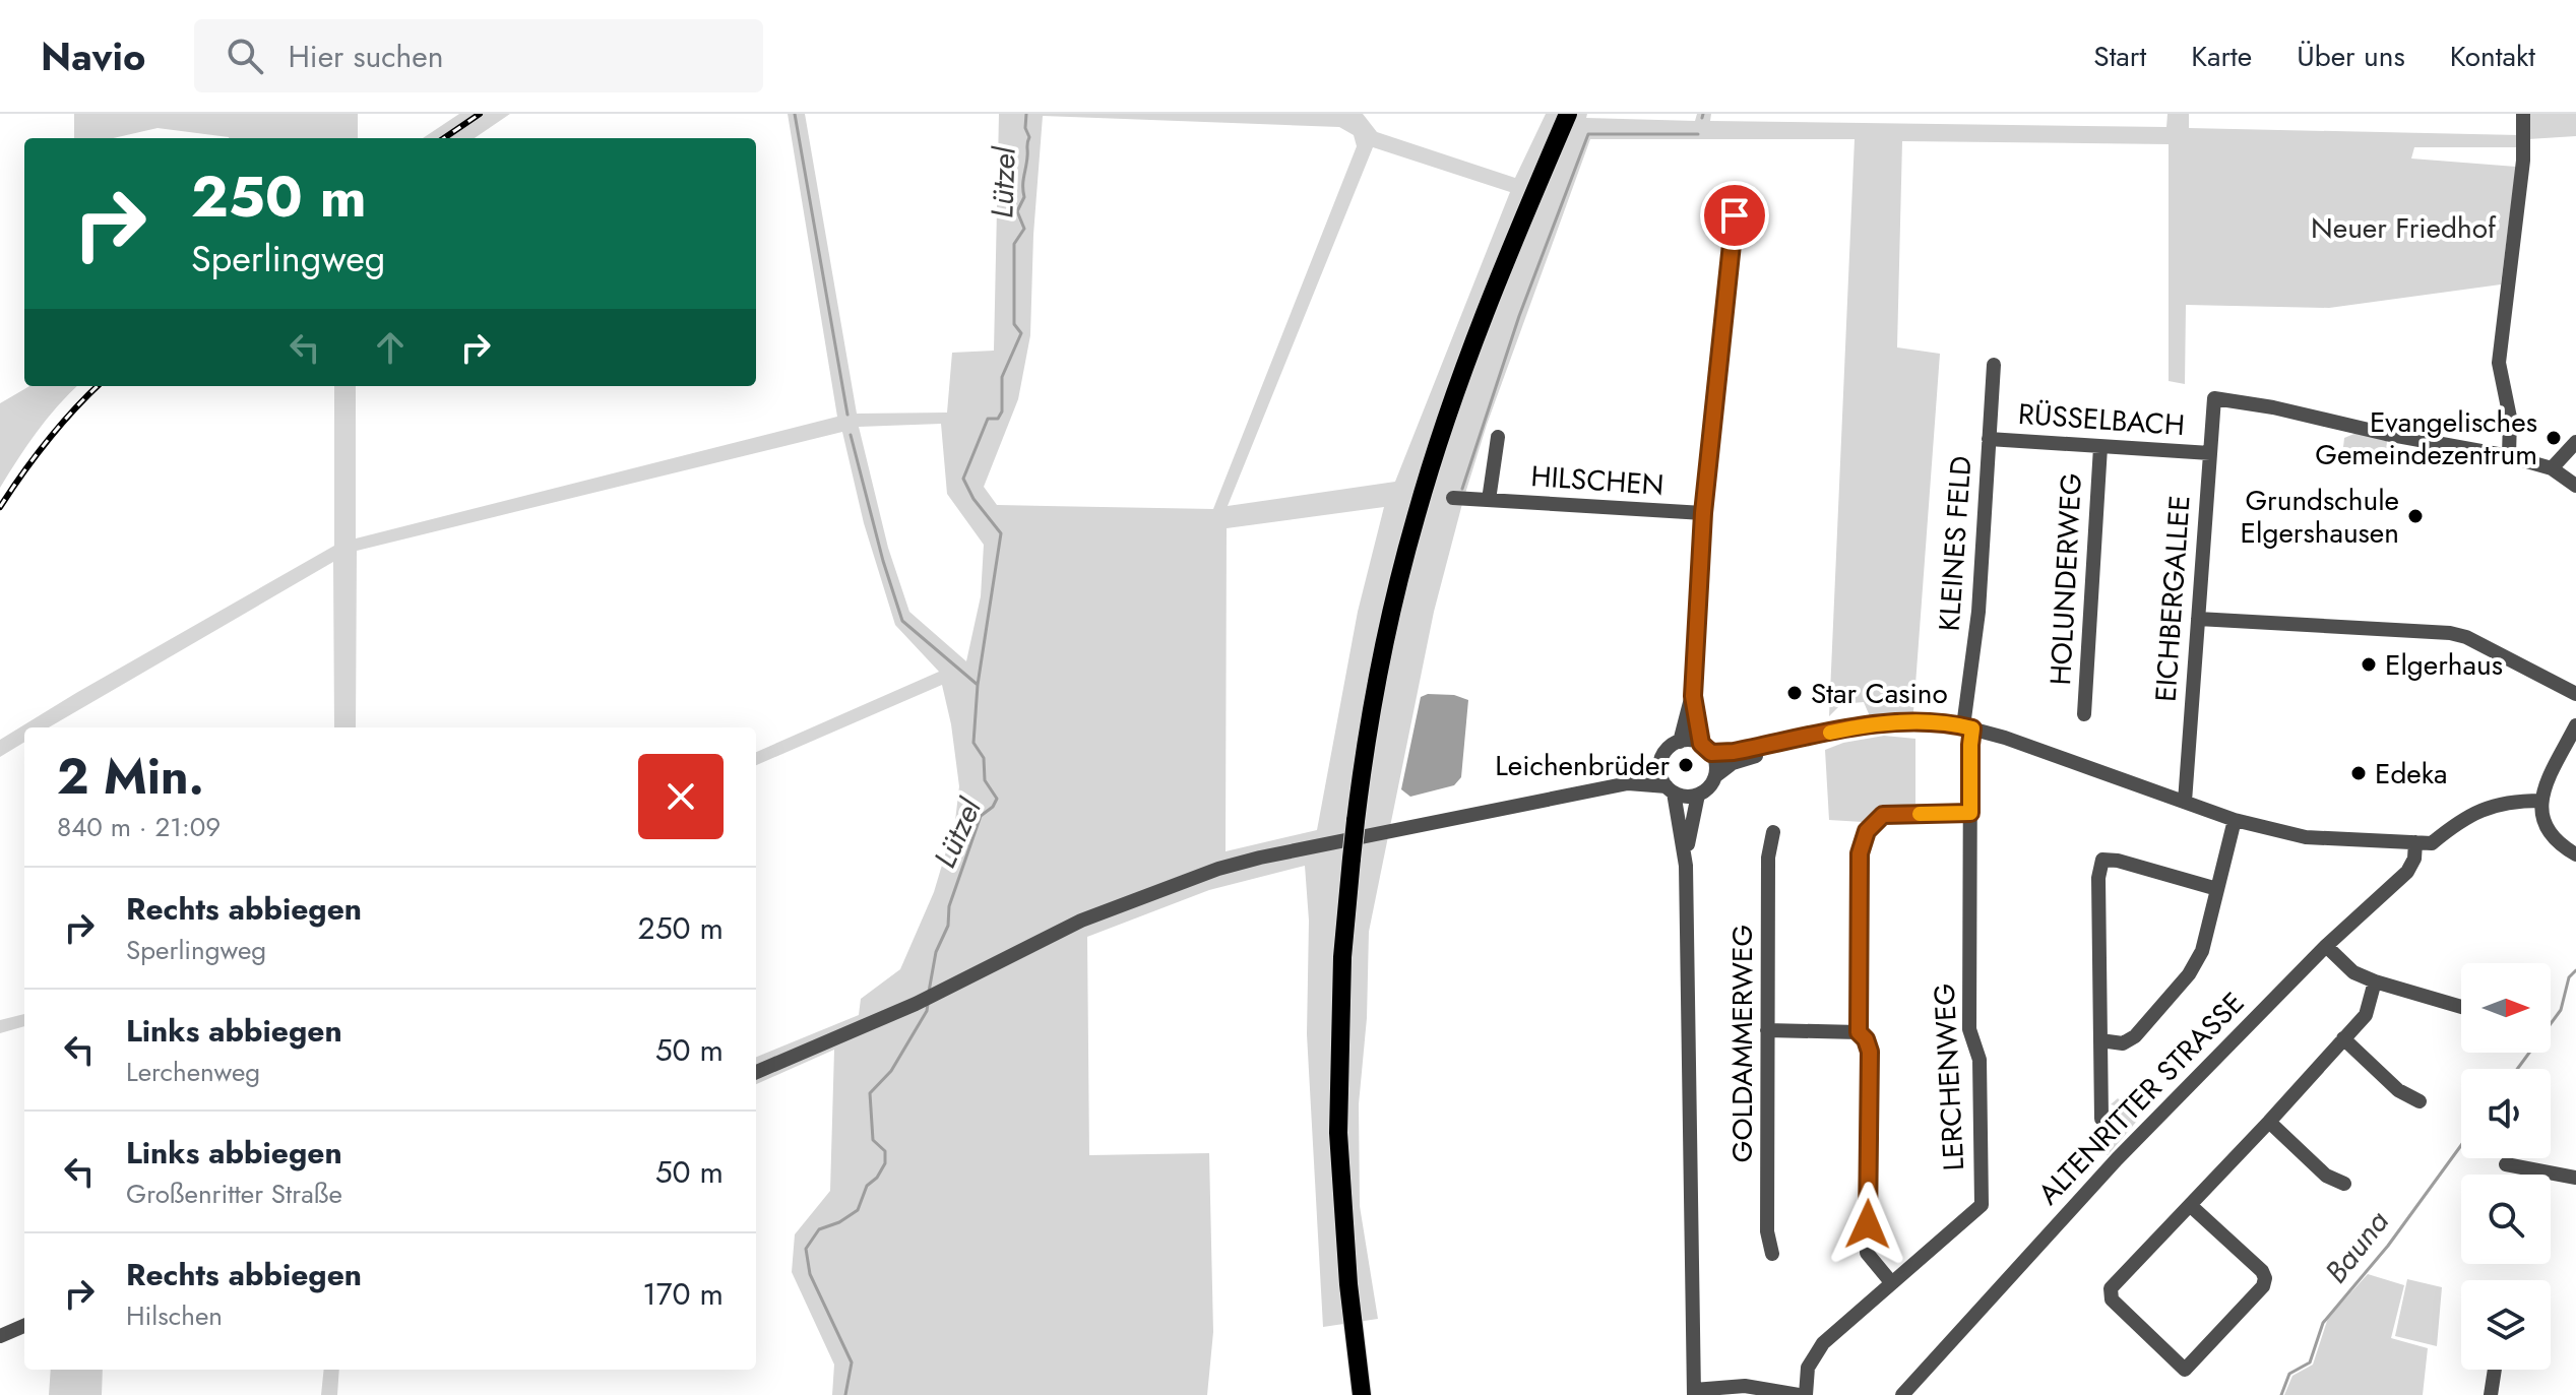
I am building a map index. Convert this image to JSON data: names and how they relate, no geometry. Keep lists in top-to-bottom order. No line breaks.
{"streets":{"street":["RÜSSELBACH","HILSCHEN","KLEINES FELD","HOLUNDERWEG","EICHBERGALLEE","GOLDAMMERWEG","LERCHENWEG","ALTENRITTER STRASSE"]},"crossings":[["RÜSSELBACH","KLEINES FELD"],["RÜSSELBACH","HOLUNDERWEG"],["RÜSSELBACH","EICHBERGALLEE"],["KLEINES FELD","LERCHENWEG"]],"water":["Lützel","Bauna"],"parks":["Neuer Friedhof"],"places":["Evangelisches Gemeindezentrum","Grundschule Elgershausen","Elgerhaus","Star Casino","Leichenbrüder","Edeka"],"north":"right","page":{"header":"Navio","search":"Hier suchen","nav":["Start","Karte","Über uns","Kontakt"],"turn":["250 m","Sperlingweg"],"heading":["2 Min.","840 m · 21:09"],"list":[{"name":"Rechts abbiegen","note":"Sperlingweg","value":"250 m"},{"name":"Links abbiegen","note":"Lerchenweg","value":"50 m"},{"name":"Links abbiegen","note":"Großenritter Straße","value":"50 m"},{"name":"Rechts abbiegen","note":"Hilschen","value":"170 m"}]}}
